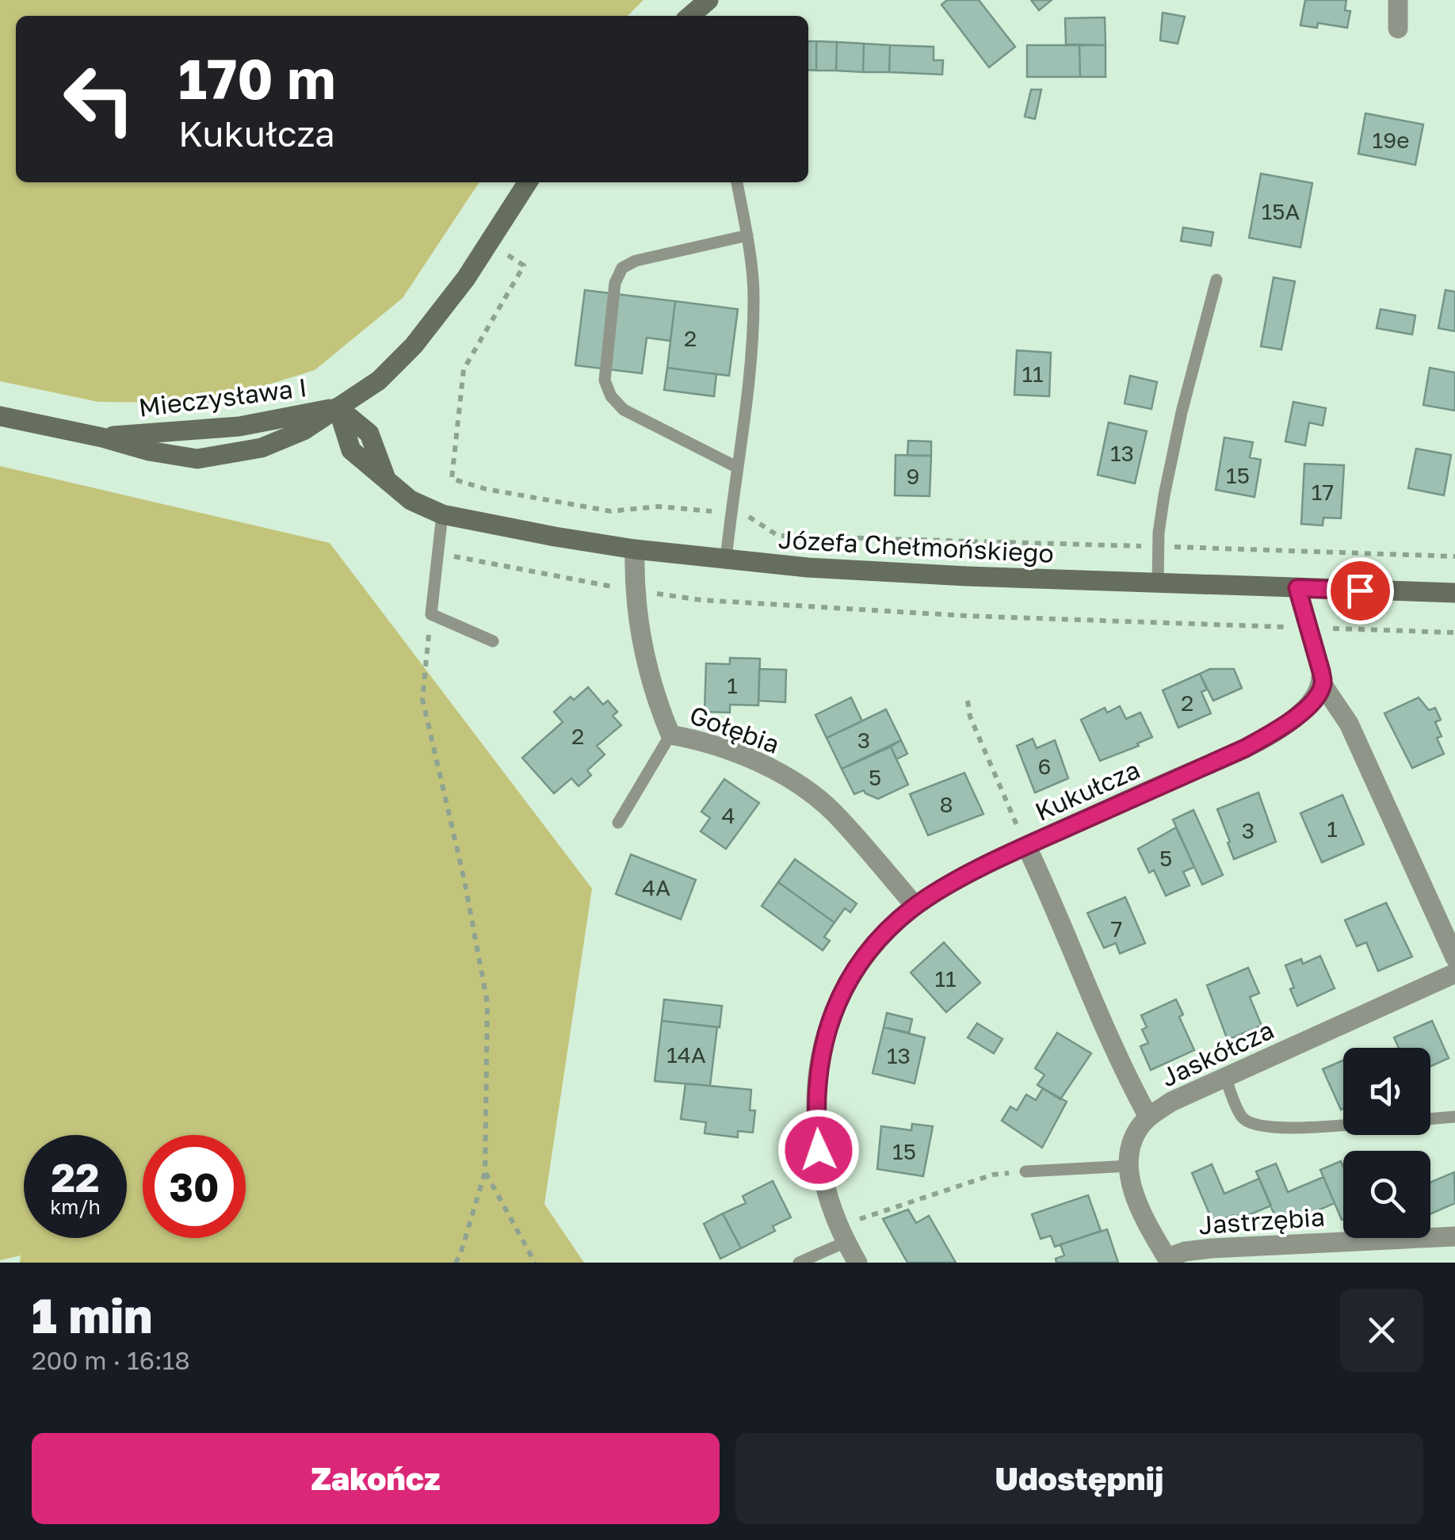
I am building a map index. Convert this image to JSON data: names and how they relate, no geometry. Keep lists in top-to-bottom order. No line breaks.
{"streets":{"street":["Mieczysława I","Józefa Chełmońskiego","Gołębia","Kukułcza","Jaskółcza","Jastrzębia"]},"crossings":[["Mieczysława I","Józefa Chełmońskiego"],["Józefa Chełmońskiego","Gołębia"],["Gołębia","Kukułcza"],["Jaskółcza","Jastrzębia"]],"house_numbers":["19e","15A","2","11","13","15","9","17","1","2","2","3","6","5","8","4","1","3","5","4A","7","11","14A","13","15"],"page":{"turn":["170 m","Kukułcza"],"speed":"22 km/h","limit":"30","heading":["1 min","200 m · 16:18"],"buttons":["Zakończ","Udostępnij"]}}
